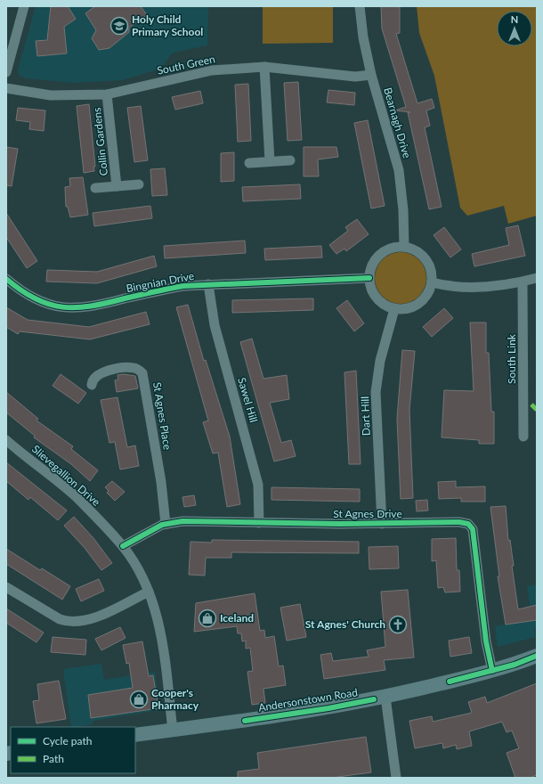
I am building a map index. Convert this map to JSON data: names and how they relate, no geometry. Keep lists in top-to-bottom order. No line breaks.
{"streets":{"main road":["Andersonstown Road"],"street":["South Green","Bearnagh Drive","Collin Gardens","Bingnian Drive","South Link","Sawel Hill","St Agnes Place","Dart Hill","Slievegallion Drive","St Agnes Drive"]},"crossings":[["South Green","Bearnagh Drive"],["South Green","Collin Gardens"],["Bearnagh Drive","Bingnian Drive"],["Bearnagh Drive","Dart Hill"],["Bingnian Drive","Sawel Hill"],["Bingnian Drive","Dart Hill"],["Sawel Hill","St Agnes Drive"],["St Agnes Place","St Agnes Drive"],["Dart Hill","St Agnes Drive"],["Slievegallion Drive","St Agnes Drive"],["Slievegallion Drive","Andersonstown Road"],["St Agnes Drive","Andersonstown Road"]],"places":{"school or university":["Holy Child Primary School"],"shop":["Iceland","Cooper's Pharmacy"],"church":["St Agnes' Church"]},"legend":["Cycle path","Path"],"north":"top"}
